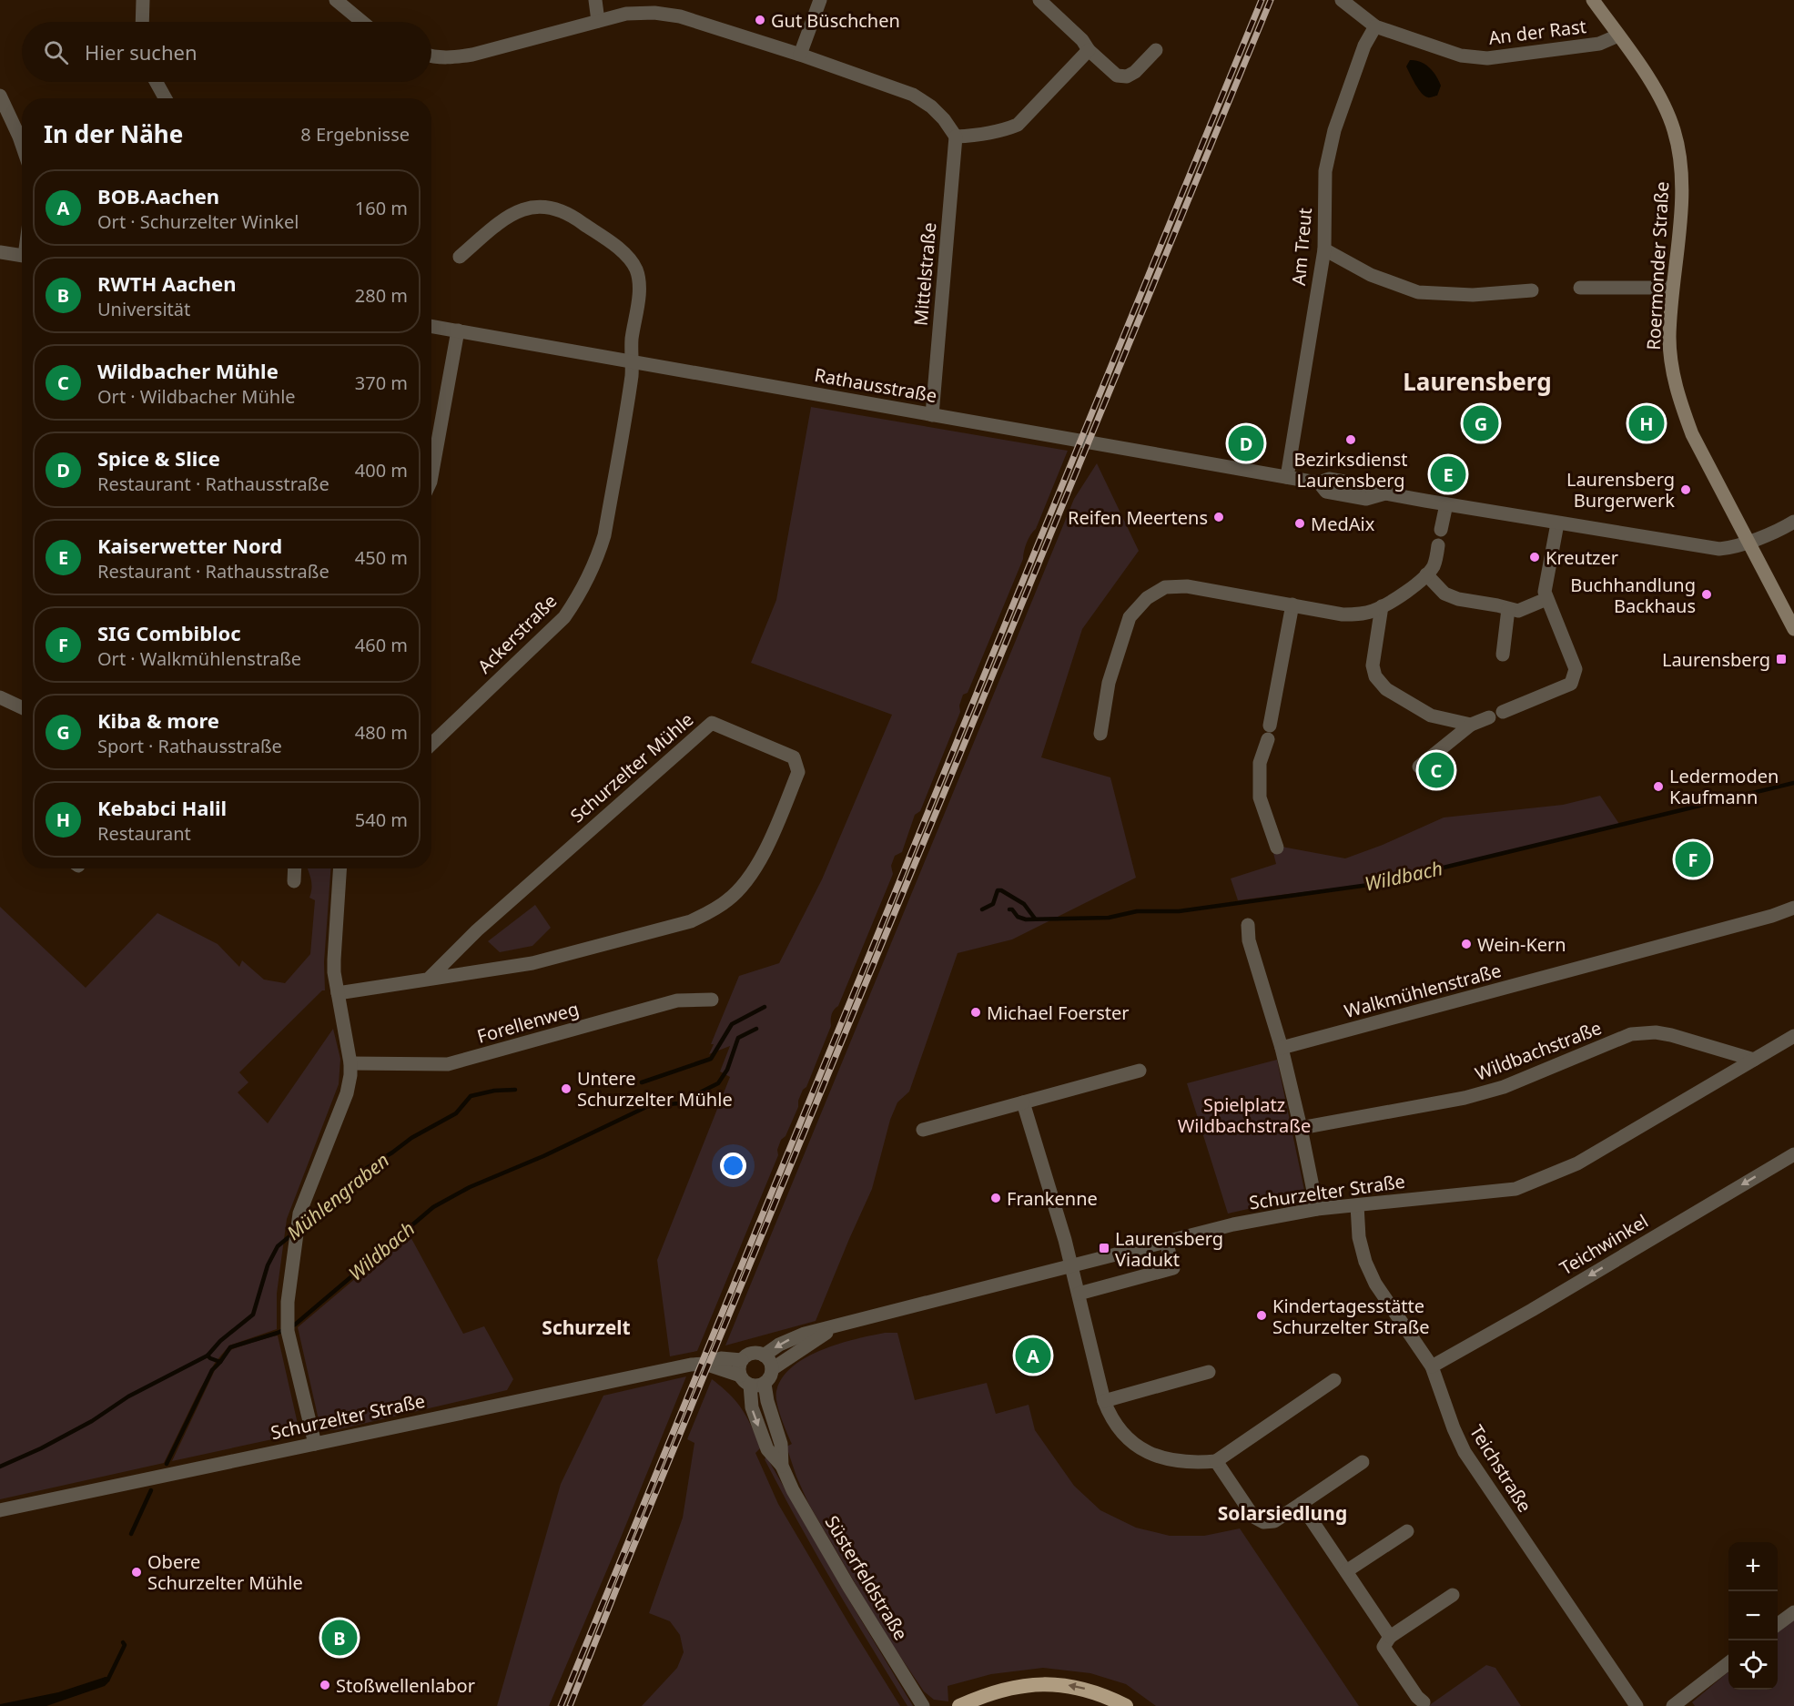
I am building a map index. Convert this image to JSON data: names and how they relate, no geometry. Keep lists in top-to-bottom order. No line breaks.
{"streets":{"main road":["Roermonder Straße"],"street":["An der Rast","Am Treut","Mittelstraße","Rathausstraße","Ackerstraße","Schurzelter Mühle","Walkmühlenstraße","Forellenweg","Wildbachstraße","Schurzelter Straße","Teichwinkel","Teichstraße","Süsterfeldstraße"]},"crossings":[["An der Rast","Am Treut"],["An der Rast","Roermonder Straße"],["Am Treut","Rathausstraße"],["Roermonder Straße","Rathausstraße"],["Mittelstraße","Rathausstraße"],["Rathausstraße","Ackerstraße"],["Wildbachstraße","Schurzelter Straße"],["Schurzelter Straße","Teichstraße"],["Schurzelter Straße","Süsterfeldstraße"],["Teichwinkel","Teichstraße"]],"one_way":["Teichwinkel"],"districts":["Laurensberg","Schurzelt","Solarsiedlung"],"water":["Wildbach","Mühlengraben"],"parks":["Spielplatz Wildbachstraße"],"places":{"other":["Gut Büschchen","Bezirksdienst Laurensberg","Laurensberg Burgerwerk","Reifen Meertens","MedAix","Kreutzer","Buchhandlung Backhaus","Ledermoden Kaufmann","Wein-Kern","Michael Foerster","Untere Schurzelter Mühle","Frankenne","Kindertagesstätte Schurzelter Straße","Obere Schurzelter Mühle","Stoßwellenlabor"],"transit":["Laurensberg","Laurensberg Viadukt"]},"page":{"search":"Hier suchen","heading":["In der Nähe","8 Ergebnisse"],"list":[{"mark":"A","name":"BOB.Aachen","note":"Ort · Schurzelter Winkel","value":"160 m"},{"mark":"B","name":"RWTH Aachen","note":"Universität","value":"280 m"},{"mark":"C","name":"Wildbacher Mühle","note":"Ort · Wildbacher Mühle","value":"370 m"},{"mark":"D","name":"Spice & Slice","note":"Restaurant · Rathausstraße","value":"400 m"},{"mark":"E","name":"Kaiserwetter Nord","note":"Restaurant · Rathausstraße","value":"450 m"},{"mark":"F","name":"SIG Combibloc","note":"Ort · Walkmühlenstraße","value":"460 m"},{"mark":"G","name":"Kiba & more","note":"Sport · Rathausstraße","value":"480 m"},{"mark":"H","name":"Kebabci Halil","note":"Restaurant","value":"540 m"}],"pins":["G","H","D","E","C","F","A","B"],"map_buttons":["+","−"]}}
